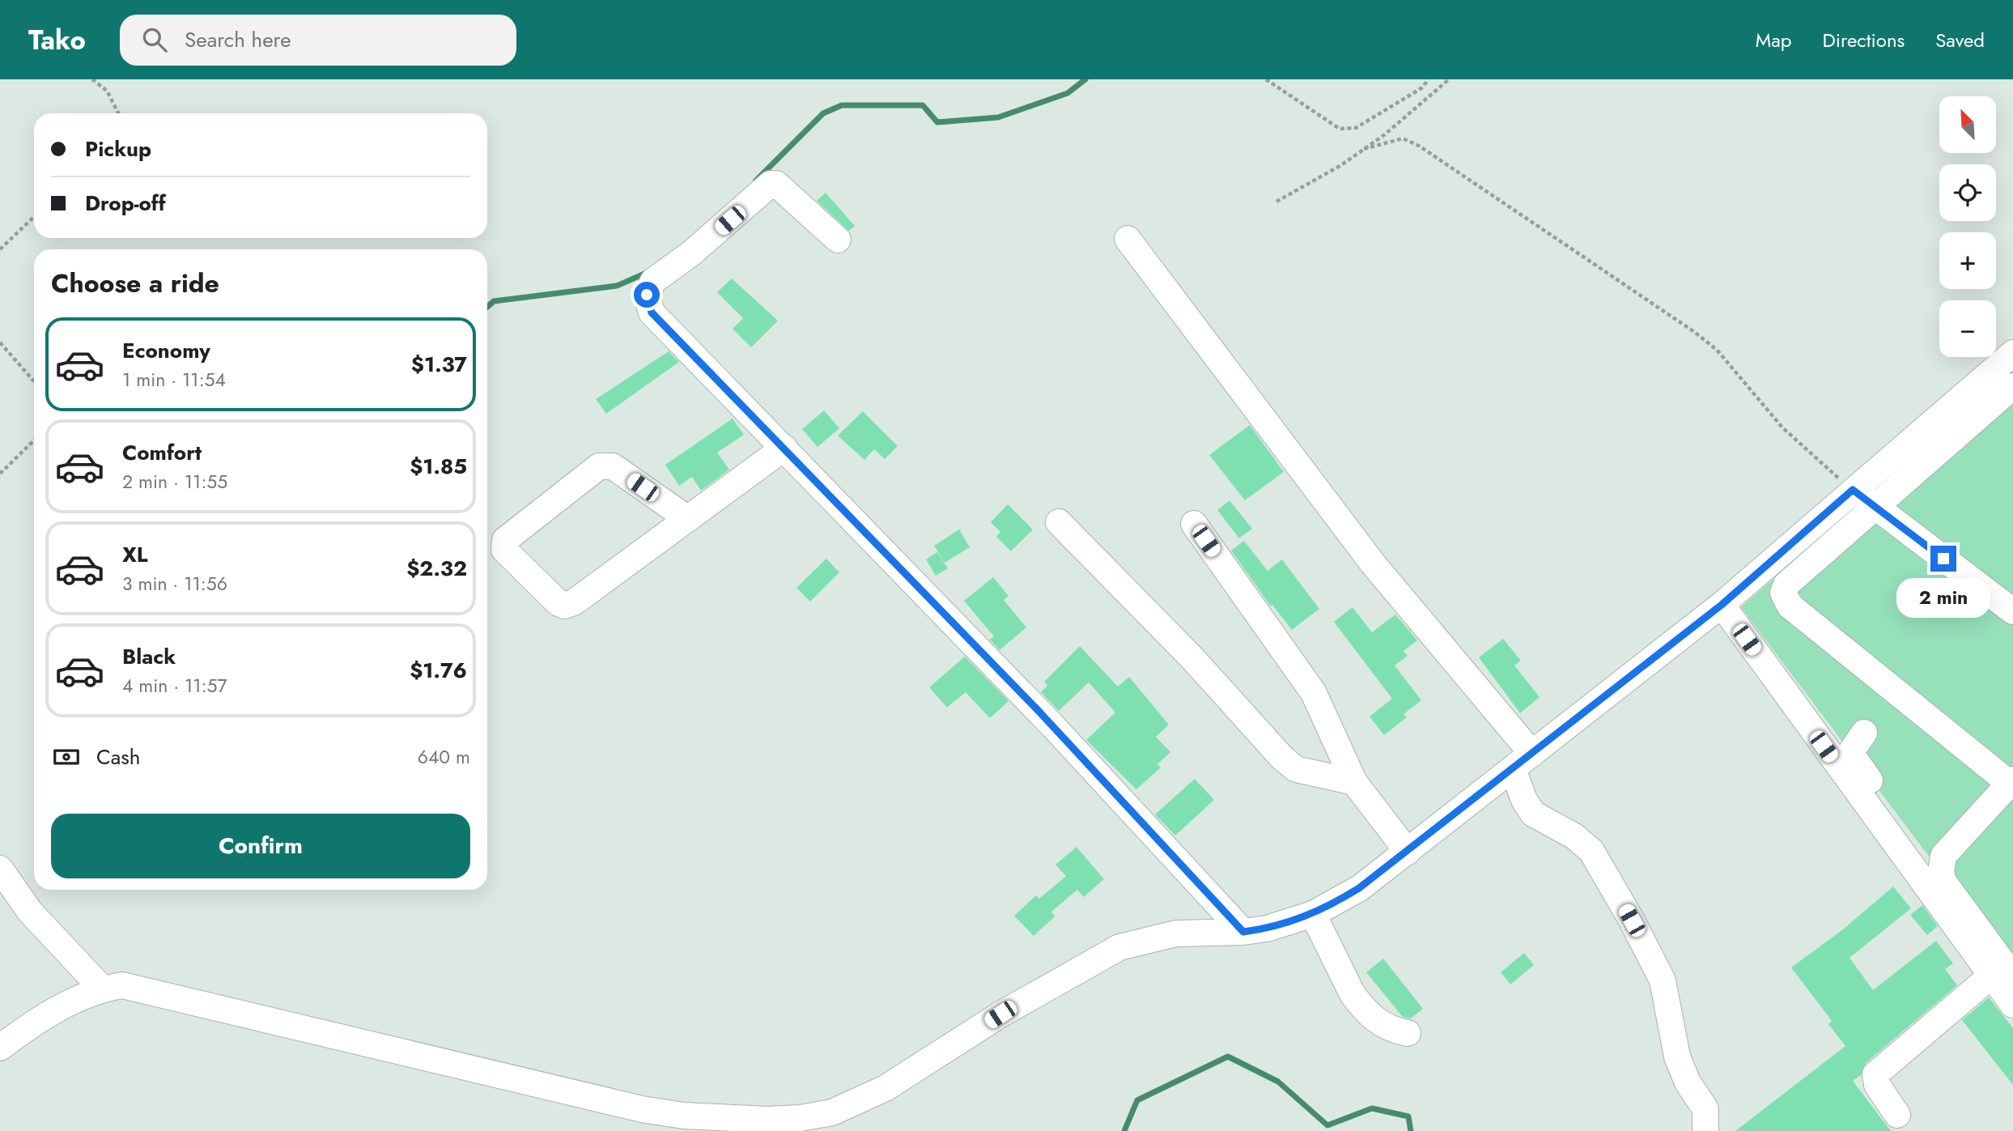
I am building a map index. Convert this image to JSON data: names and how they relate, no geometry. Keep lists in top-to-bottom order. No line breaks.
{"north":"top left","page":{"header":"Tako","search":"Search here","nav":["Map","Directions","Saved"],"map_buttons":["+","−"],"banner":["Pickup","Drop-off"],"heading":"Choose a ride","list":[{"name":"Economy","note":"1 min · 11:54","value":"$1.37"},{"name":"Comfort","note":"2 min · 11:55","value":"$1.85"},{"name":"XL","note":"3 min · 11:56","value":"$2.32"},{"name":"Black","note":"4 min · 11:57","value":"$1.76"}],"bubble":"2 min","pay":["Cash","640 m"],"buttons":"Confirm"}}
